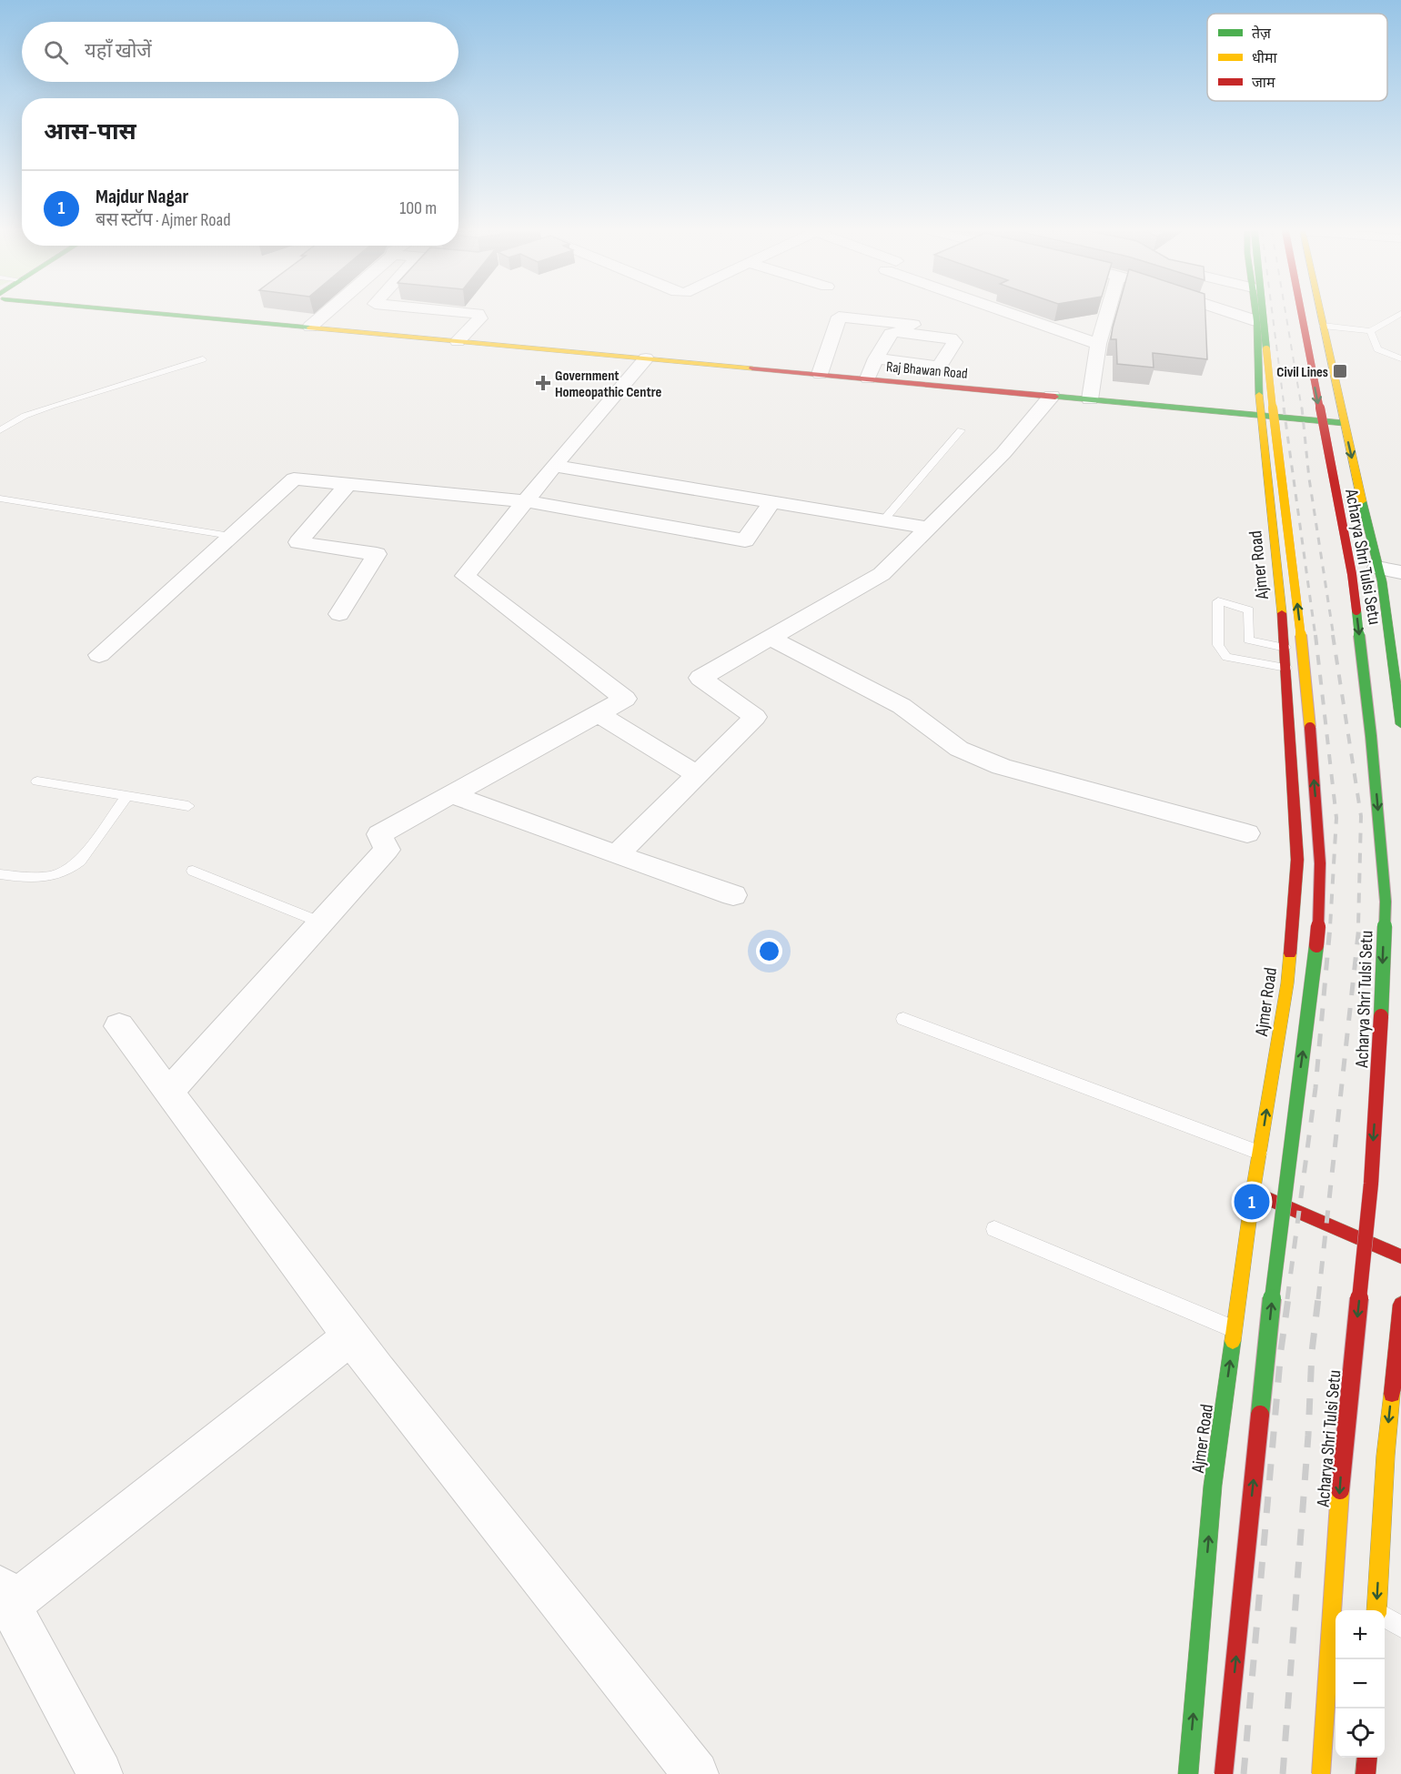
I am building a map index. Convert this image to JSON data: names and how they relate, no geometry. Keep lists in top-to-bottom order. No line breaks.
{"streets":{"main road":["Raj Bhawan Road","Acharya Shri Tulsi Setu","Ajmer Road"]},"crossings":[["Raj Bhawan Road","Ajmer Road"]],"places":{"transit":["Civil Lines"],"health":["Government Homeopathic Centre"]},"legend":["तेज़","धीमा","जाम"],"page":{"search":"यहाँ खोजें","heading":"आस-पास","list":[{"mark":"1","name":"Majdur Nagar","note":"बस स्टॉप · Ajmer Road","value":"100 m"}],"pins":"1","map_buttons":["+","−"]}}
